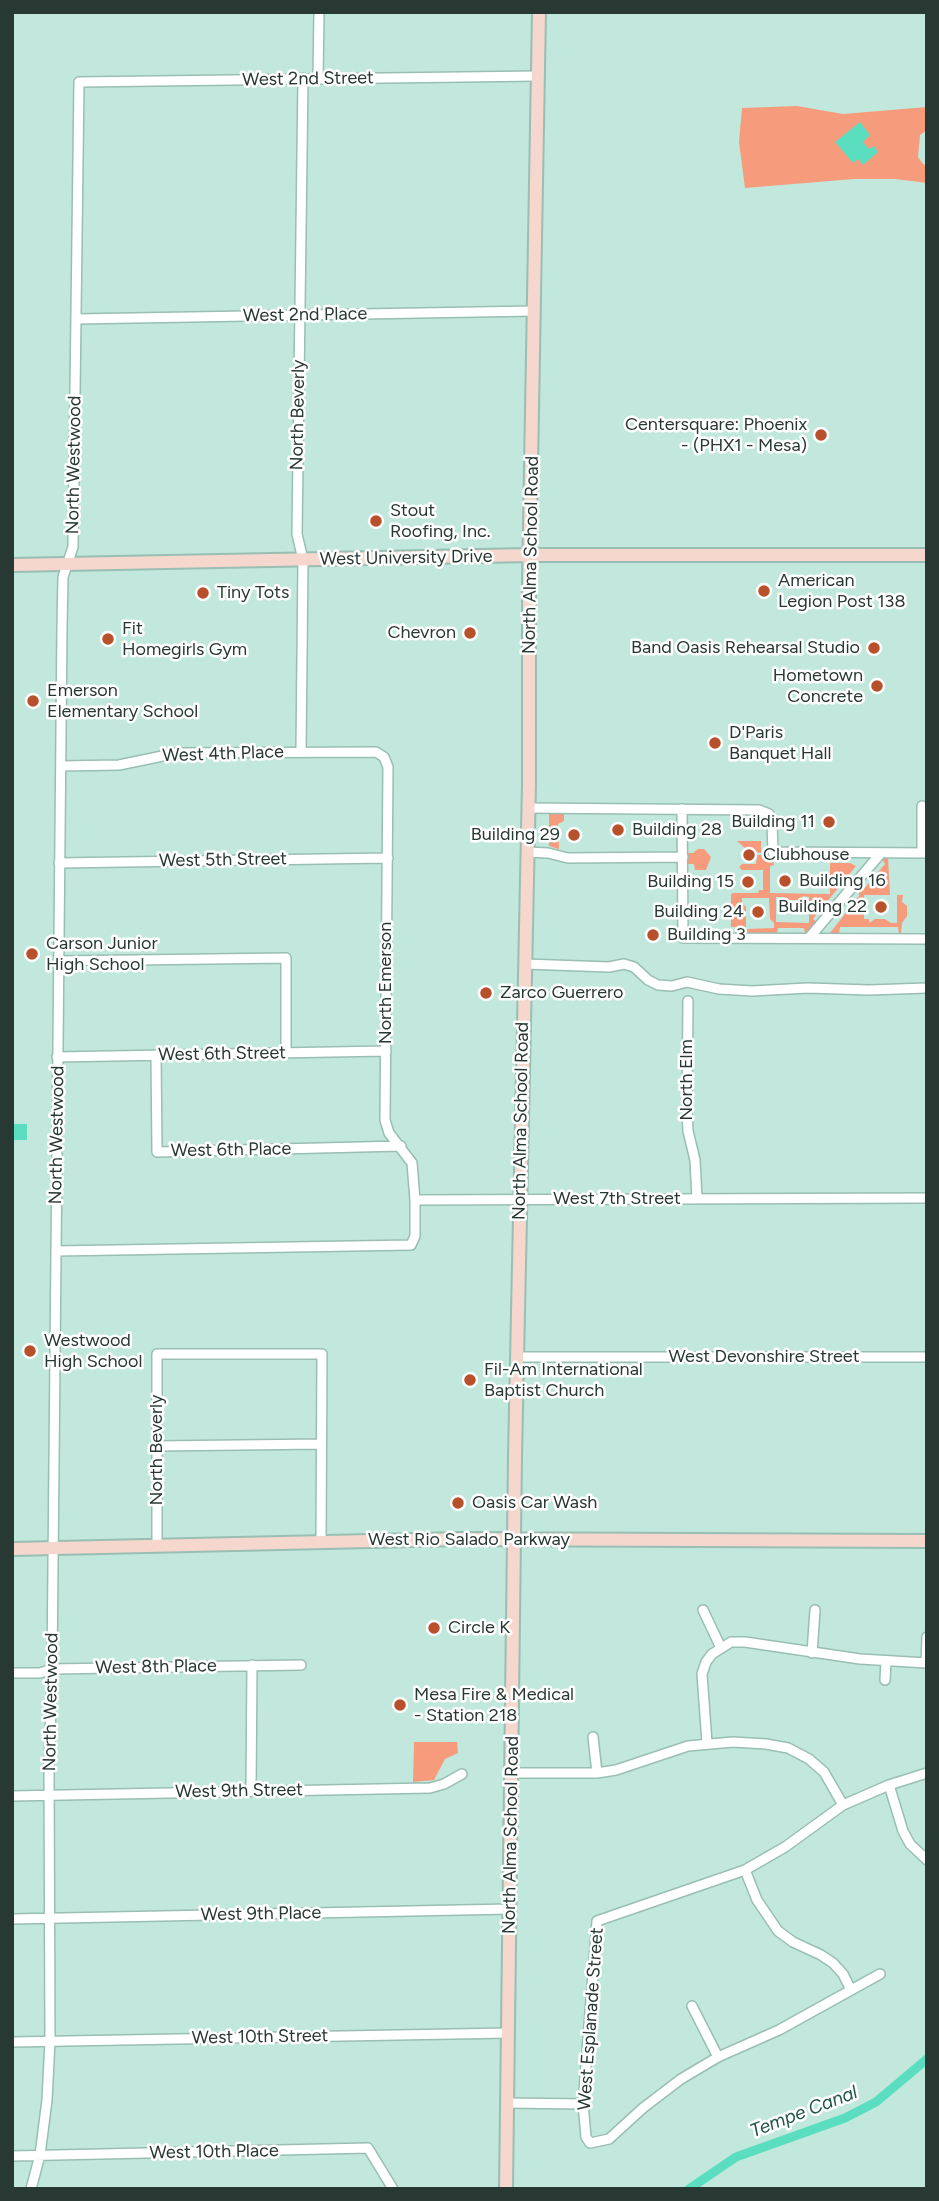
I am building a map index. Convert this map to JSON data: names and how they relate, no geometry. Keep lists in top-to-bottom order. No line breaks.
{"streets":{"main road":["North Alma School Road","West University Drive","West Rio Salado Parkway"],"street":["West 2nd Street","West 2nd Place","North Beverly","North Westwood","West 4th Place","West 5th Street","North Emerson","West 6th Street","North Elm","West 6th Place","West 7th Street","West Devonshire Street","West 8th Place","West 9th Street","West 9th Place","West Esplanade Street","West 10th Street","West 10th Place"]},"crossings":[["West 2nd Street","North Beverly"],["West 2nd Street","North Westwood"],["West 2nd Street","North Alma School Road"],["West 2nd Place","North Beverly"],["West 2nd Place","North Westwood"],["West 2nd Place","North Alma School Road"],["North Beverly","West University Drive"],["North Beverly","West 4th Place"],["North Beverly","West Rio Salado Parkway"],["North Westwood","West University Drive"],["North Westwood","West 4th Place"],["North Westwood","West 5th Street"],["North Westwood","West 6th Street"],["North Westwood","West Rio Salado Parkway"],["North Westwood","West 8th Place"],["North Westwood","West 9th Street"],["North Westwood","West 9th Place"],["North Westwood","West 10th Street"],["North Westwood","West 10th Place"],["North Alma School Road","West University Drive"],["North Alma School Road","West 7th Street"],["North Alma School Road","West Devonshire Street"],["North Alma School Road","West Rio Salado Parkway"],["North Alma School Road","West 9th Place"],["North Alma School Road","West 10th Street"],["West 4th Place","North Emerson"],["West 5th Street","North Emerson"],["North Emerson","West 6th Street"],["North Emerson","West 6th Place"],["North Emerson","West 7th Street"],["West 6th Street","West 6th Place"],["North Elm","West 7th Street"]],"water":["Tempe Canal"],"places":["Centersquare: Phoenix - (PHX1 - Mesa)","Stout Roofing, Inc.","American Legion Post 138","Tiny Tots","Chevron","Fit Homegirls Gym","Band Oasis Rehearsal Studio","Hometown Concrete","Emerson Elementary School","D'Paris Banquet Hall","Building 11","Building 28","Building 29","Clubhouse","Building 16","Building 15","Building 22","Building 24","Building 3","Carson Junior High School","Zarco Guerrero","Westwood High School","Fil-Am International Baptist Church","Oasis Car Wash","Circle K","Mesa Fire & Medical - Station 218"]}
